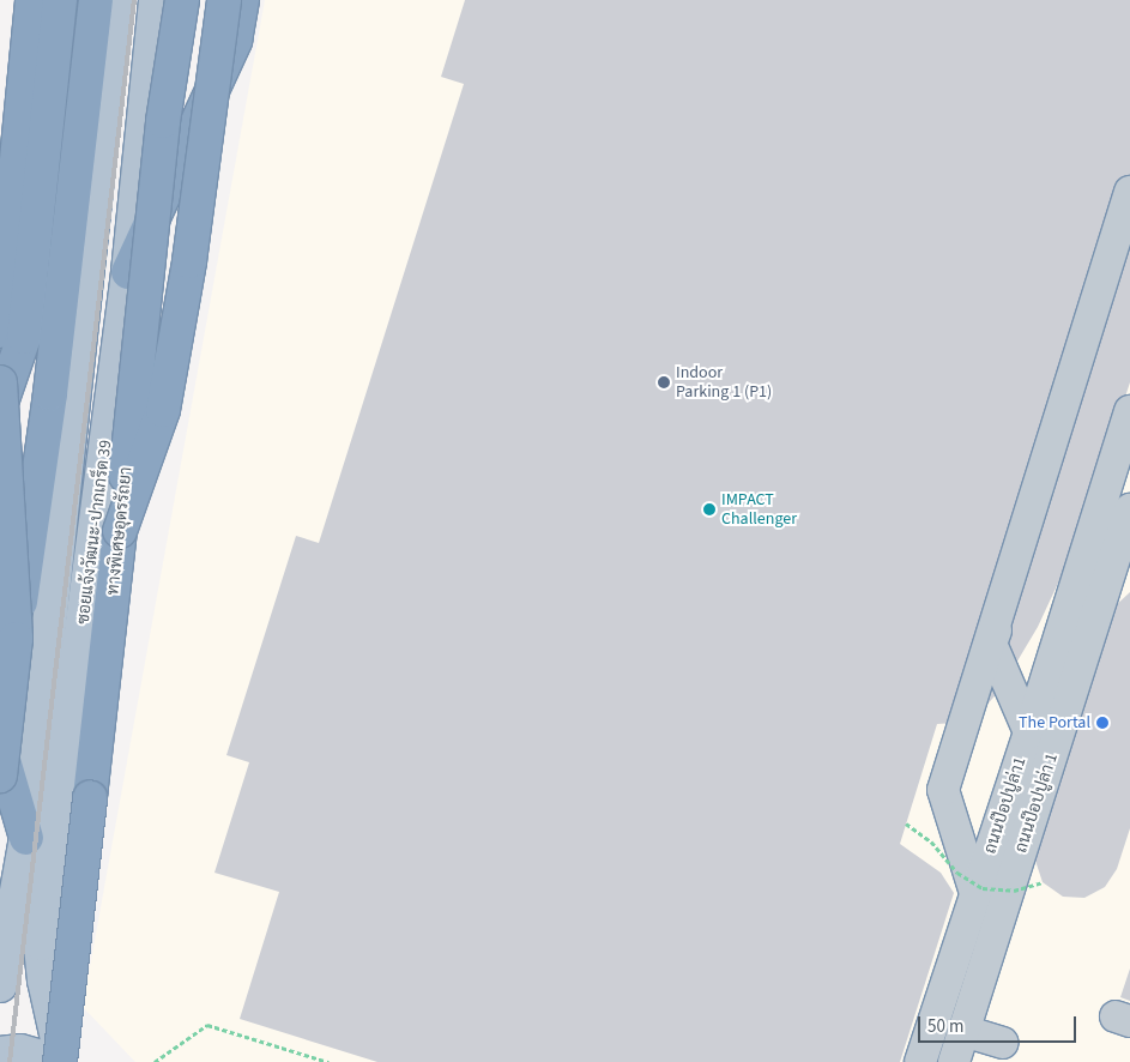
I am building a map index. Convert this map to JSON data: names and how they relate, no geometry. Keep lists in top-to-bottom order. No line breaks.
{"streets":{"highway":["ทางพิเศษอุดรรัถยา"],"main road":["ซอยแจ้งวัฒนะ-ปากเกร็ด 39"],"street":["ถนนป๊อปปูล่า 1","ถนนป๊อปปูล่า1"]},"crossings":[["ทางพิเศษอุดรรัถยา","ซอยแจ้งวัฒนะ-ปากเกร็ด 39"]],"places":["Indoor Parking 1 (P1)","IMPACT Challenger","The Portal"],"scale_bar":"50 m"}
